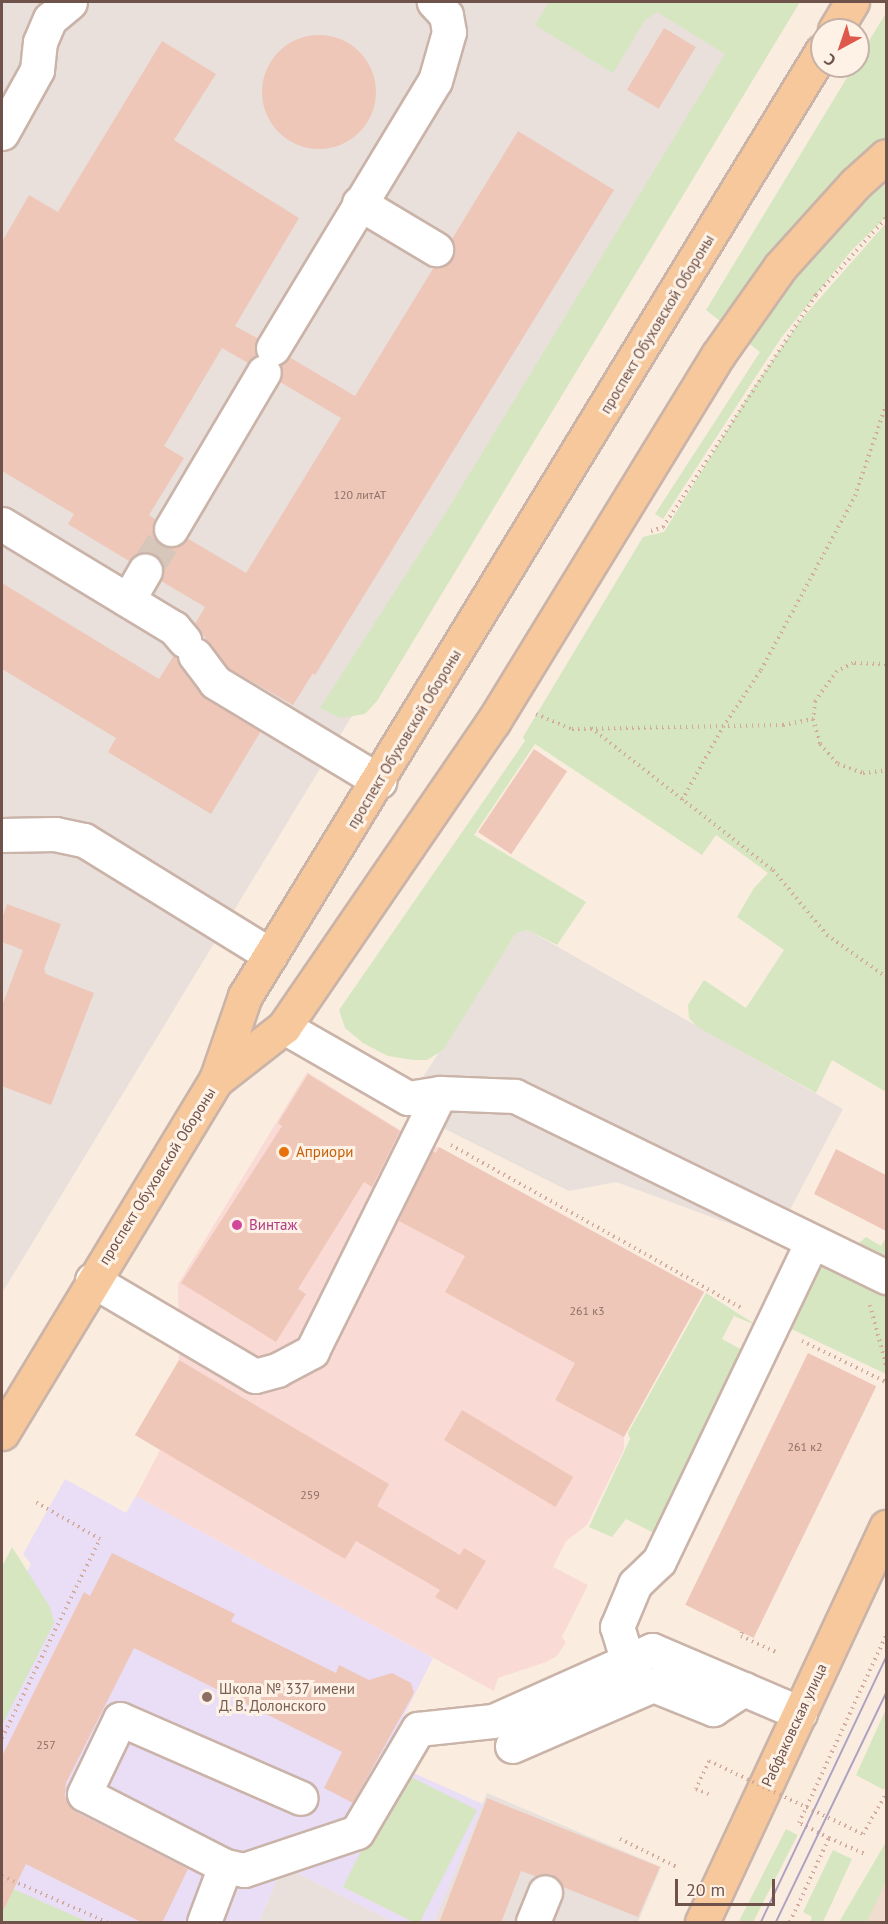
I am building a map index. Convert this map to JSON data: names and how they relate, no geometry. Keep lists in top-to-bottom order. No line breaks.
{"streets":{"main road":["проспект Обуховской Обороны","Рабфаковская улица"]},"places":["Априори","Винтаж","Школа № 337 имени Д. В. Долонского"],"house_numbers":["120 литАТ","261 к3","261 к2","259","257"],"scale_bar":"20 m","north":"bottom left"}
